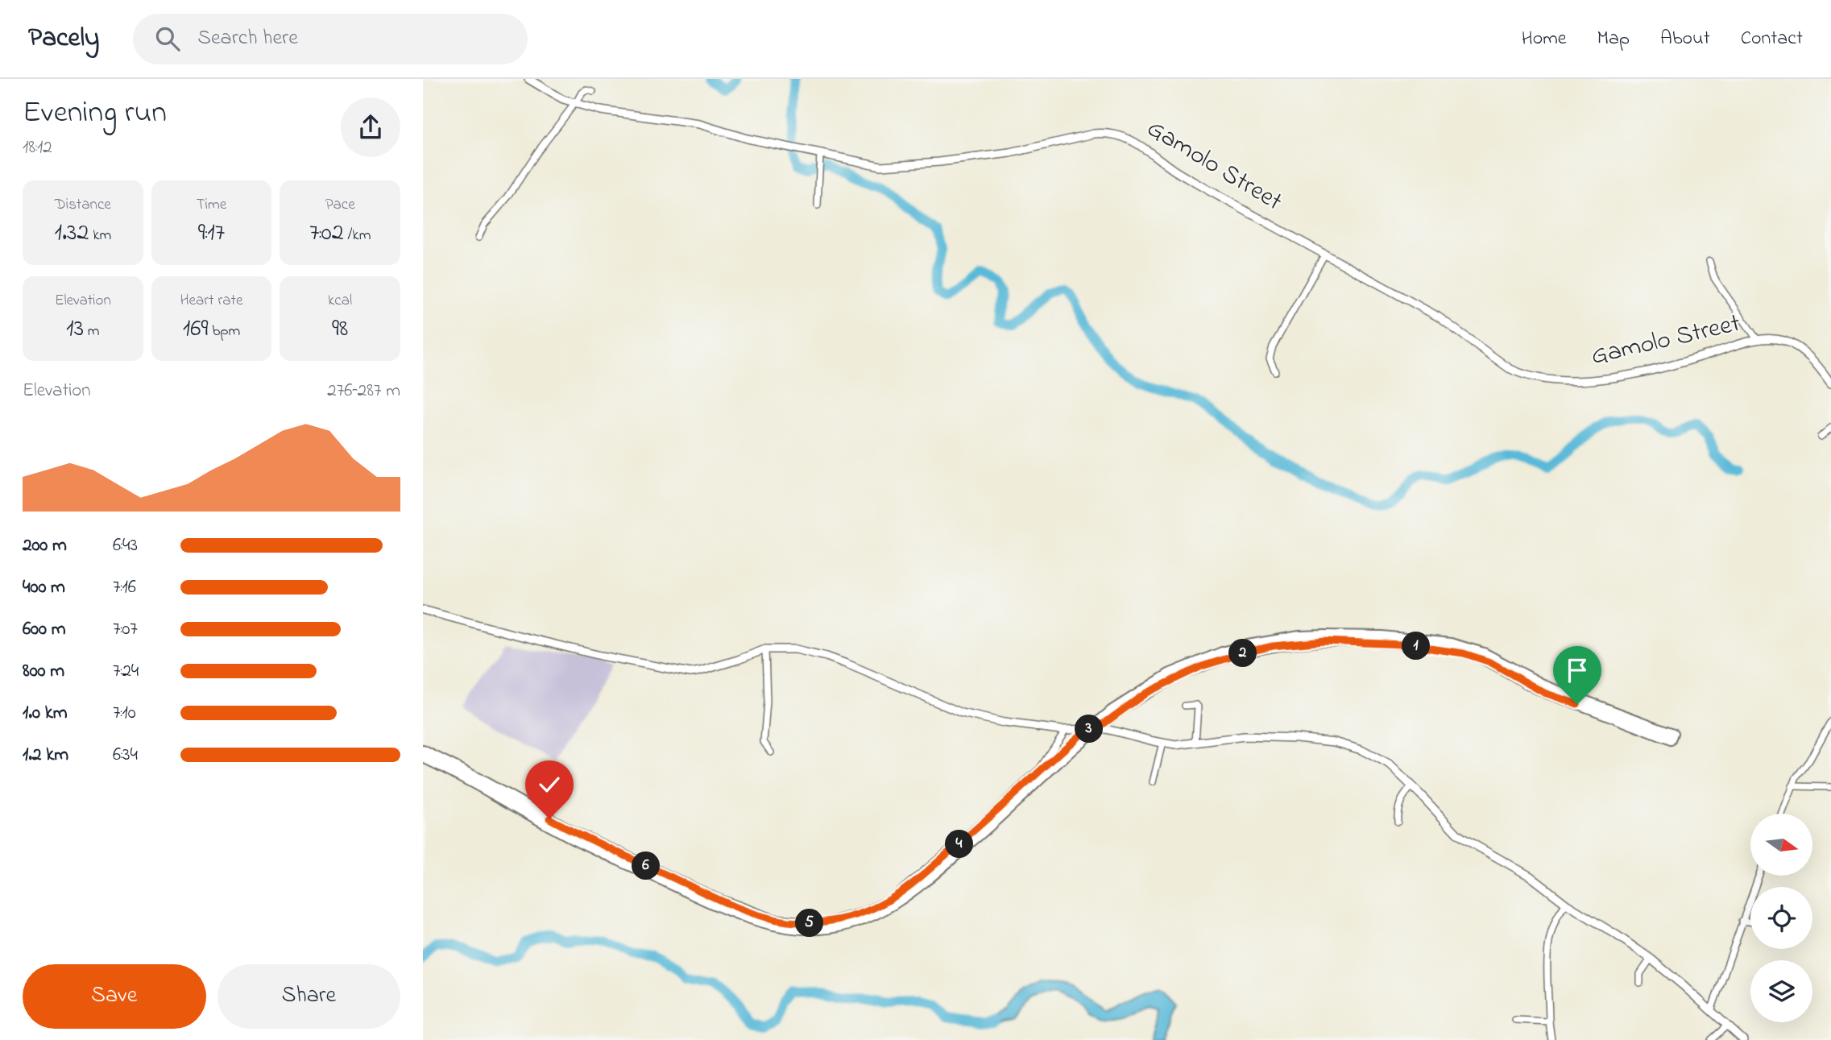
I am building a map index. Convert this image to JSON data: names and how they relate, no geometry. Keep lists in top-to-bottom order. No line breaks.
{"streets":{"street":["Gamolo Street"]},"north":"right","page":{"header":"Pacely","search":"Search here","nav":["Home","Map","About","Contact"],"heading":["Evening run","18:12"],"stats":[["Distance","1.32 km"],["Time","9:17"],["Pace","7:02 /km"],["Elevation","13 m"],["Heart rate","169 bpm"],["kcal","98"]],"chart":["Elevation","276–287 m"],"list":[{"name":"200 m","note":"6:43"},{"name":"400 m","note":"7:16"},{"name":"600 m","note":"7:07"},{"name":"800 m","note":"7:24"},{"name":"1.0 km","note":"7:10"},{"name":"1.2 km","note":"6:34"}],"pins":["1","2","3","4","6","5"],"buttons":["Save","Share"]}}
